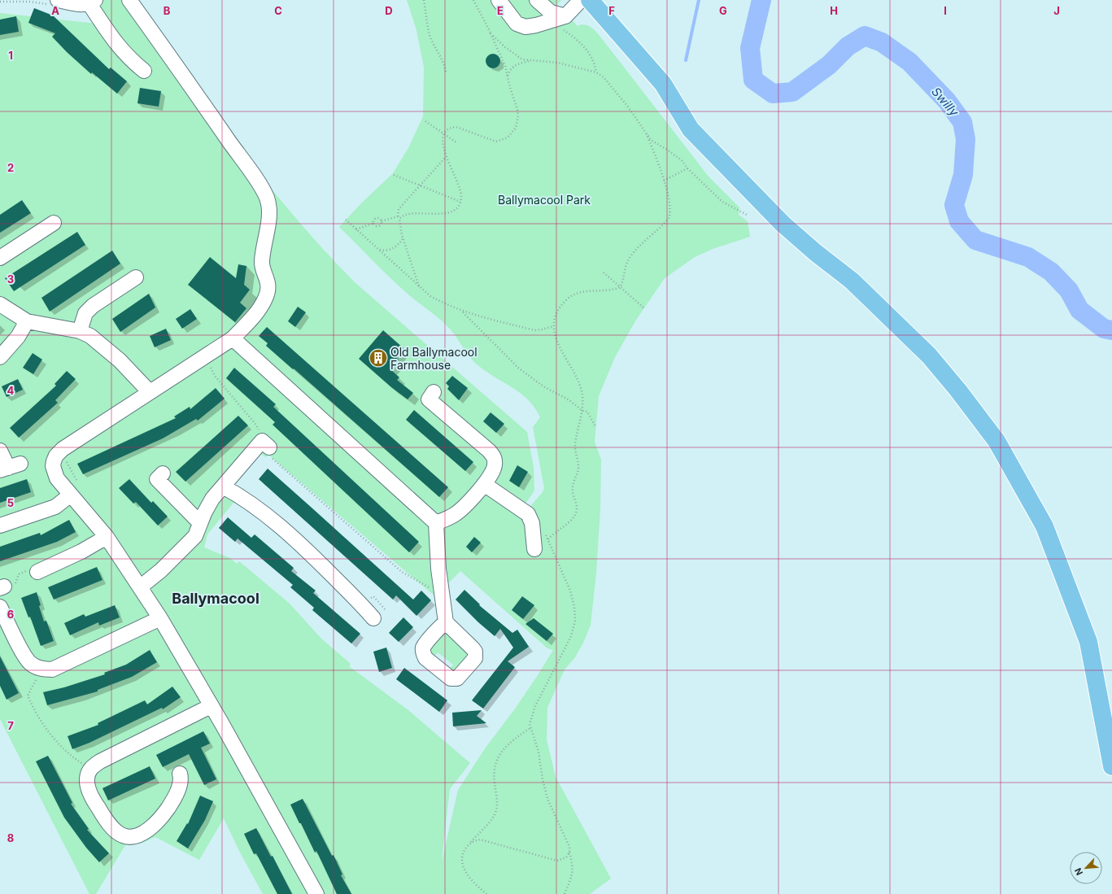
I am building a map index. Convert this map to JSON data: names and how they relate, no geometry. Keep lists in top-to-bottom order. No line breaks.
{"districts":["Ballymacool"],"water":["Swilly"],"parks":["Ballymacool Park"],"places":{"building":["Old Ballymacool Farmhouse"]},"north":"bottom left","grid":{"columns":["A","B","C","D","E","F","G","H","I","J"],"rows":["1","2","3","4","5","6","7","8"]}}
